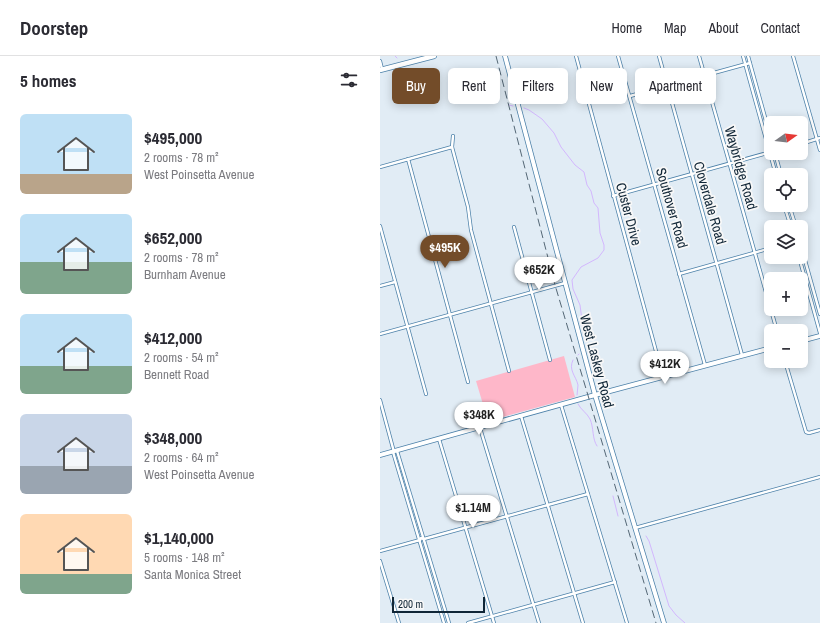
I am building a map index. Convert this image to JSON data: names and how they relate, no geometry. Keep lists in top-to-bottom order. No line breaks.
{"streets":{"main road":["West Laskey Road"],"street":["Waybridge Road","Cloverdale Road","Southover Road","Custer Drive"]},"scale_bar":"200 m","north":"right","page":{"header":"Doorstep","nav":["Home","Map","About","Contact"],"heading":"5 homes","chip":["Buy","Rent","Filters","New","Apartment"],"list":[{"name":"$495,000","note":"2 rooms · 78 m² · West Poinsetta Avenue"},{"name":"$652,000","note":"2 rooms · 78 m² · Burnham Avenue"},{"name":"$412,000","note":"2 rooms · 54 m² · Bennett Road"},{"name":"$348,000","note":"2 rooms · 64 m² · West Poinsetta Avenue"},{"name":"$1,140,000","note":"5 rooms · 148 m² · Santa Monica Street"}],"map_buttons":["+","−"],"price":["$495K","$652K","$412K","$348K","$1.14M"],"scale":"200 m"}}
